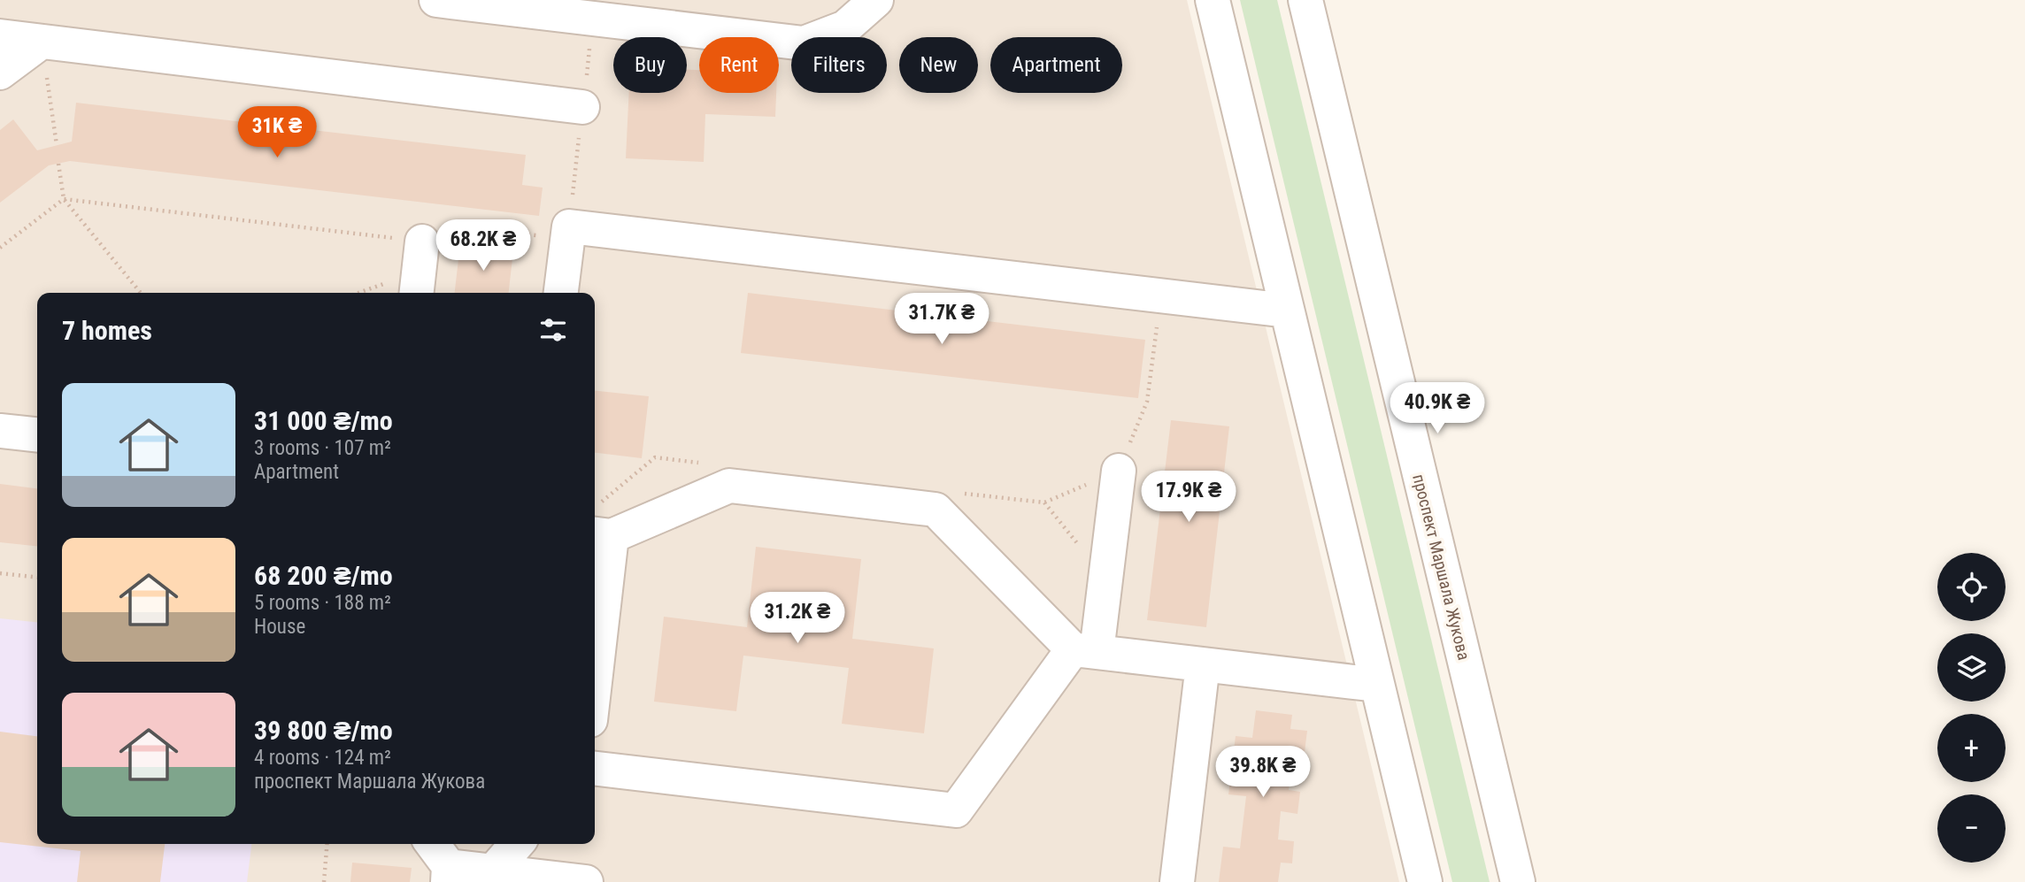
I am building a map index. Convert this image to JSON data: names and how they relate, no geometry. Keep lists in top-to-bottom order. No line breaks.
{"streets":{"street":["проспект Маршала Жукова"]},"page":{"chip":["Buy","Rent","Filters","New","Apartment"],"price":["31K ₴","68.2K ₴","31.7K ₴","40.9K ₴","17.9K ₴","31.2K ₴","39.8K ₴"],"heading":"7 homes","list":[{"name":"31 000 ₴/mo","note":"3 rooms · 107 m² · Apartment"},{"name":"68 200 ₴/mo","note":"5 rooms · 188 m² · House"},{"name":"39 800 ₴/mo","note":"4 rooms · 124 m² · проспект Маршала Жукова"}],"map_buttons":["+","−"]}}
